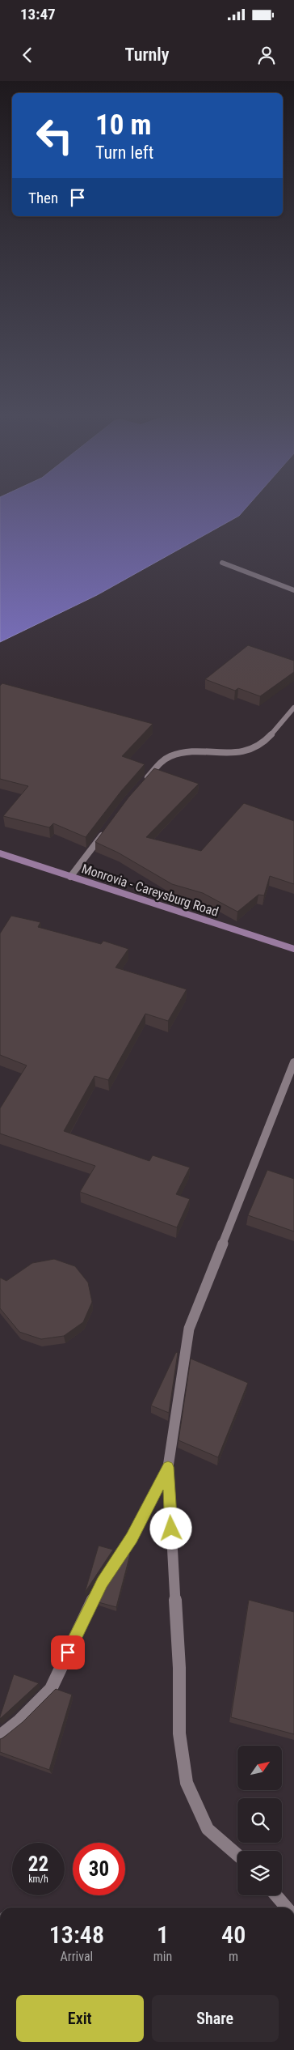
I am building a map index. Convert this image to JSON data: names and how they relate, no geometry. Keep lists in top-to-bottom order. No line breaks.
{"streets":{"main road":["Monrovia - Careysburg Road"]},"north":"top right","page":{"status":"13:47","header":"Turnly","turn":["10 m","Turn left"],"then":"Then","speed":"22 km/h","limit":"30","eta":["13:48","Arrival","1","min","40","m"],"buttons":["Exit","Share"]}}
